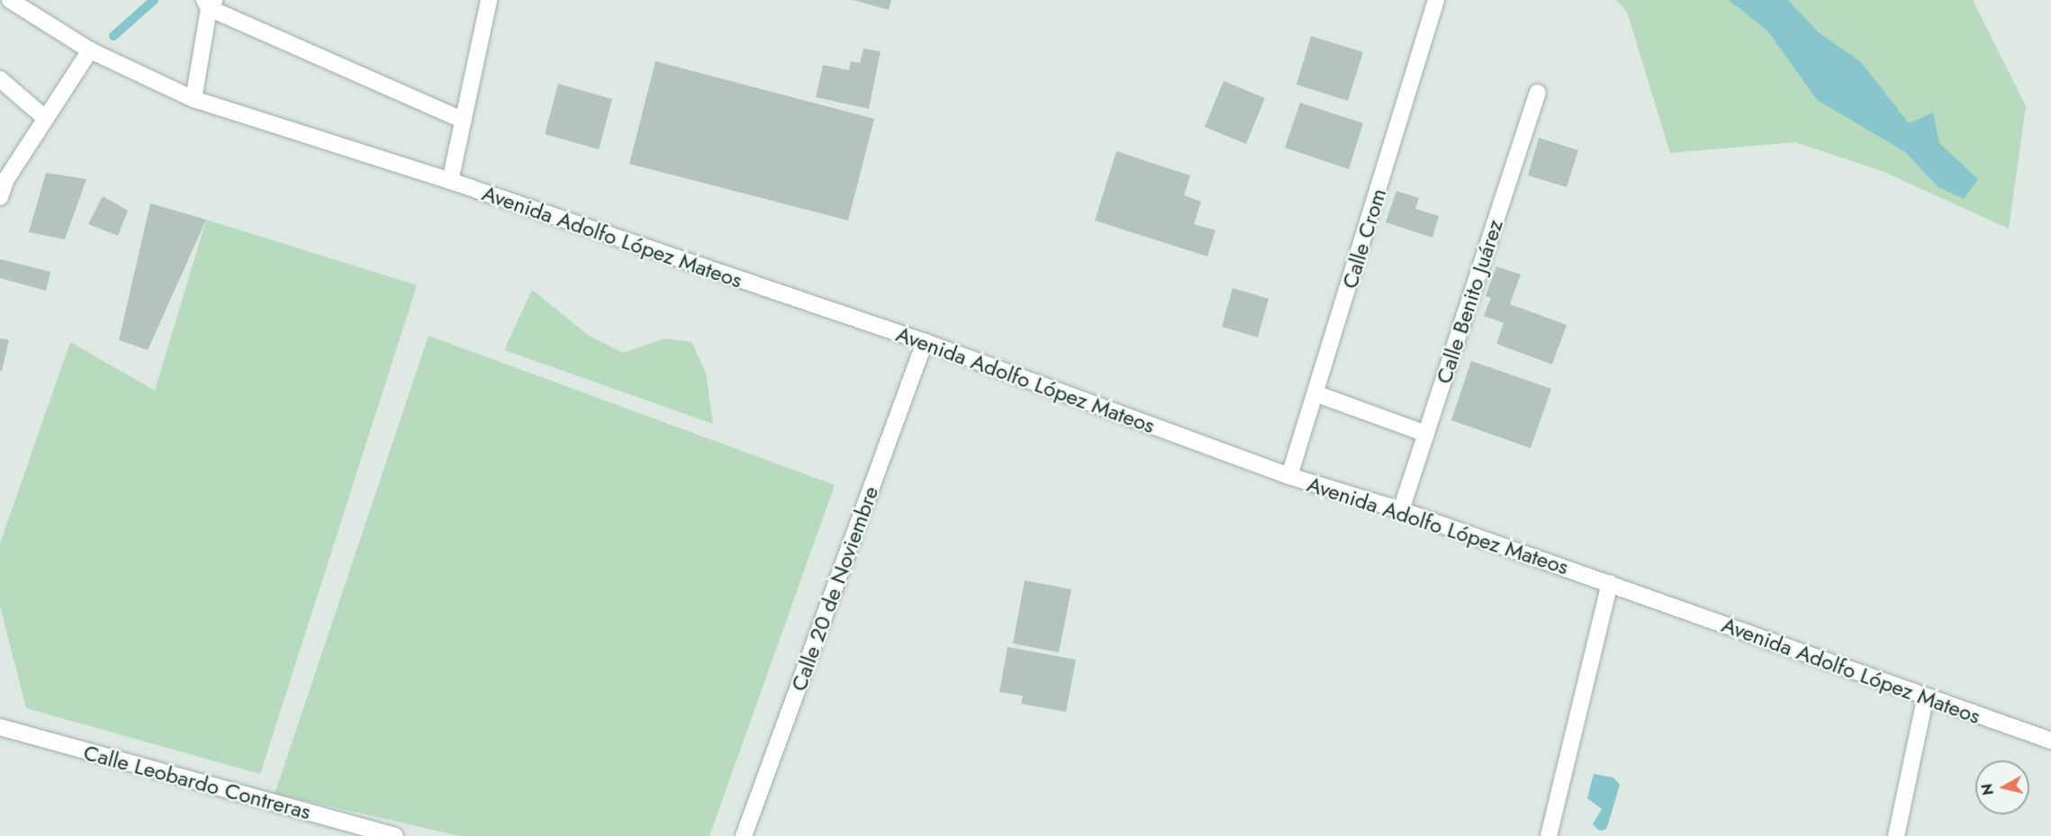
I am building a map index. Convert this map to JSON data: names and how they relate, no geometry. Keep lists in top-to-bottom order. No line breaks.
{"streets":{"street":["Avenida Adolfo López Mateos","Calle Crom","Calle Benito Juárez","Calle 20 de Noviembre","Calle Leobardo Contreras"]},"crossings":[["Avenida Adolfo López Mateos","Calle Crom"],["Avenida Adolfo López Mateos","Calle Benito Juárez"],["Avenida Adolfo López Mateos","Calle 20 de Noviembre"]],"north":"left"}
